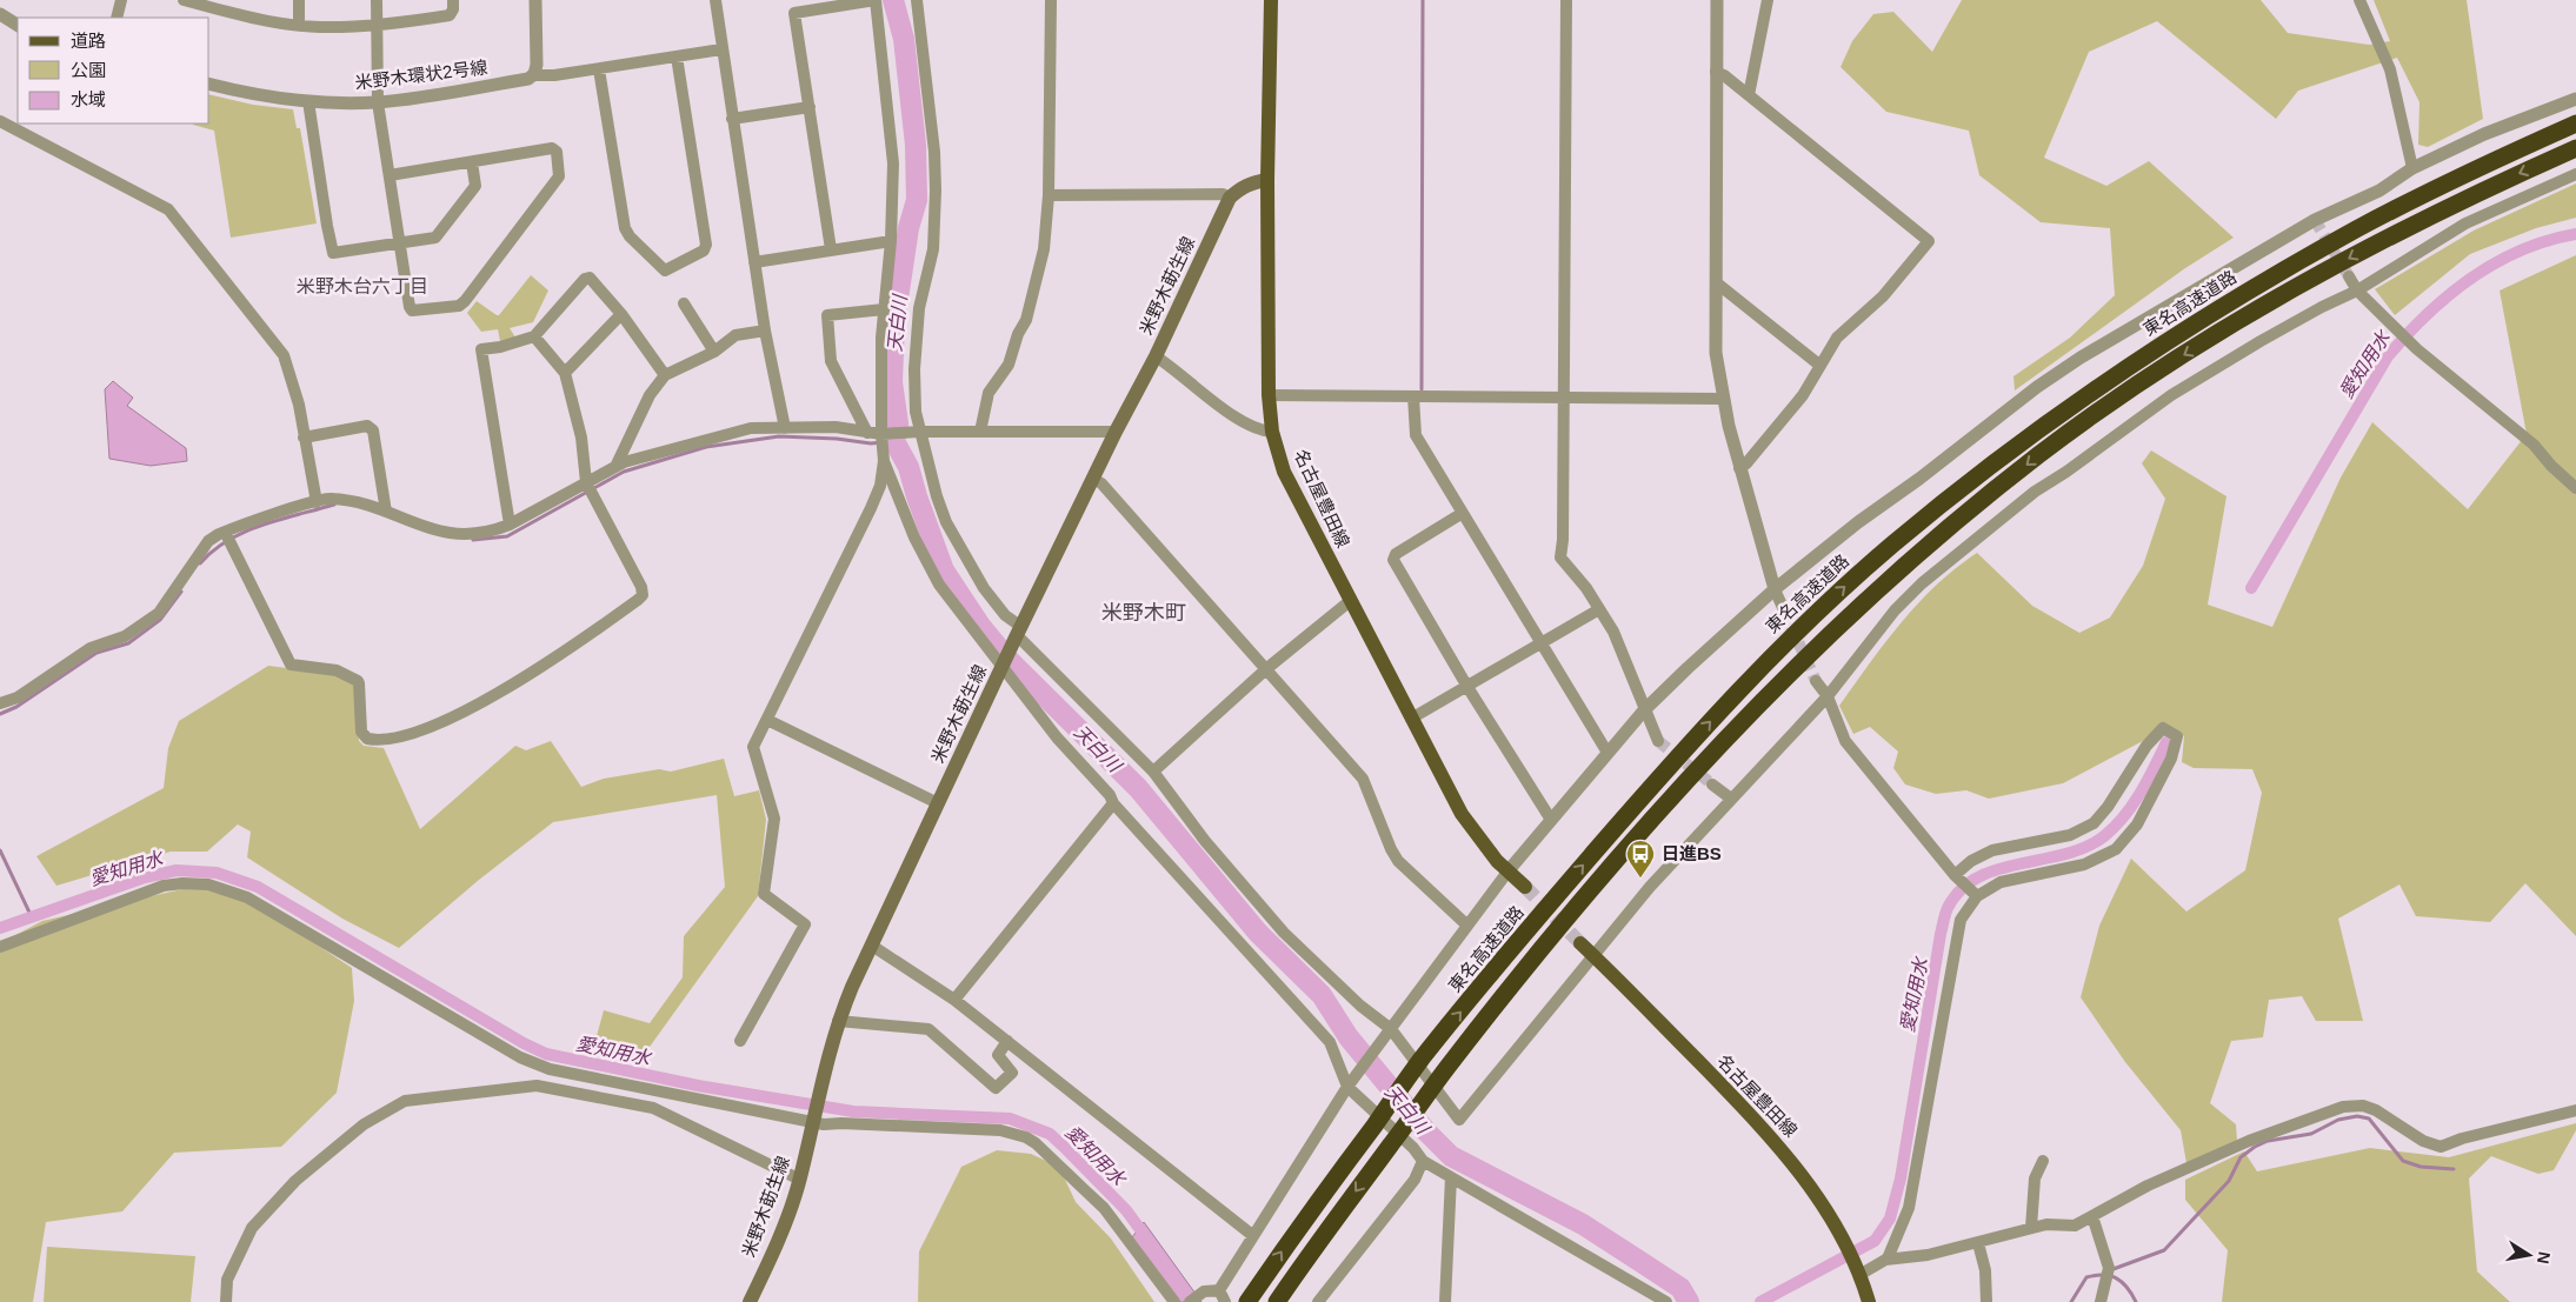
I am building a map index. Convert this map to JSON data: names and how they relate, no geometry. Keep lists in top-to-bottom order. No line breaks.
{"streets":{"highway":["東名高速道路"],"main road":["米野木莇生線","名古屋豊田線"],"street":["米野木環状2号線"]},"districts":["米野木台六丁目","米野木町"],"water":["天白川","愛知用水"],"places":{"bus stop":["日進BS"]},"legend":["道路","公園","水域"],"north":"right"}
